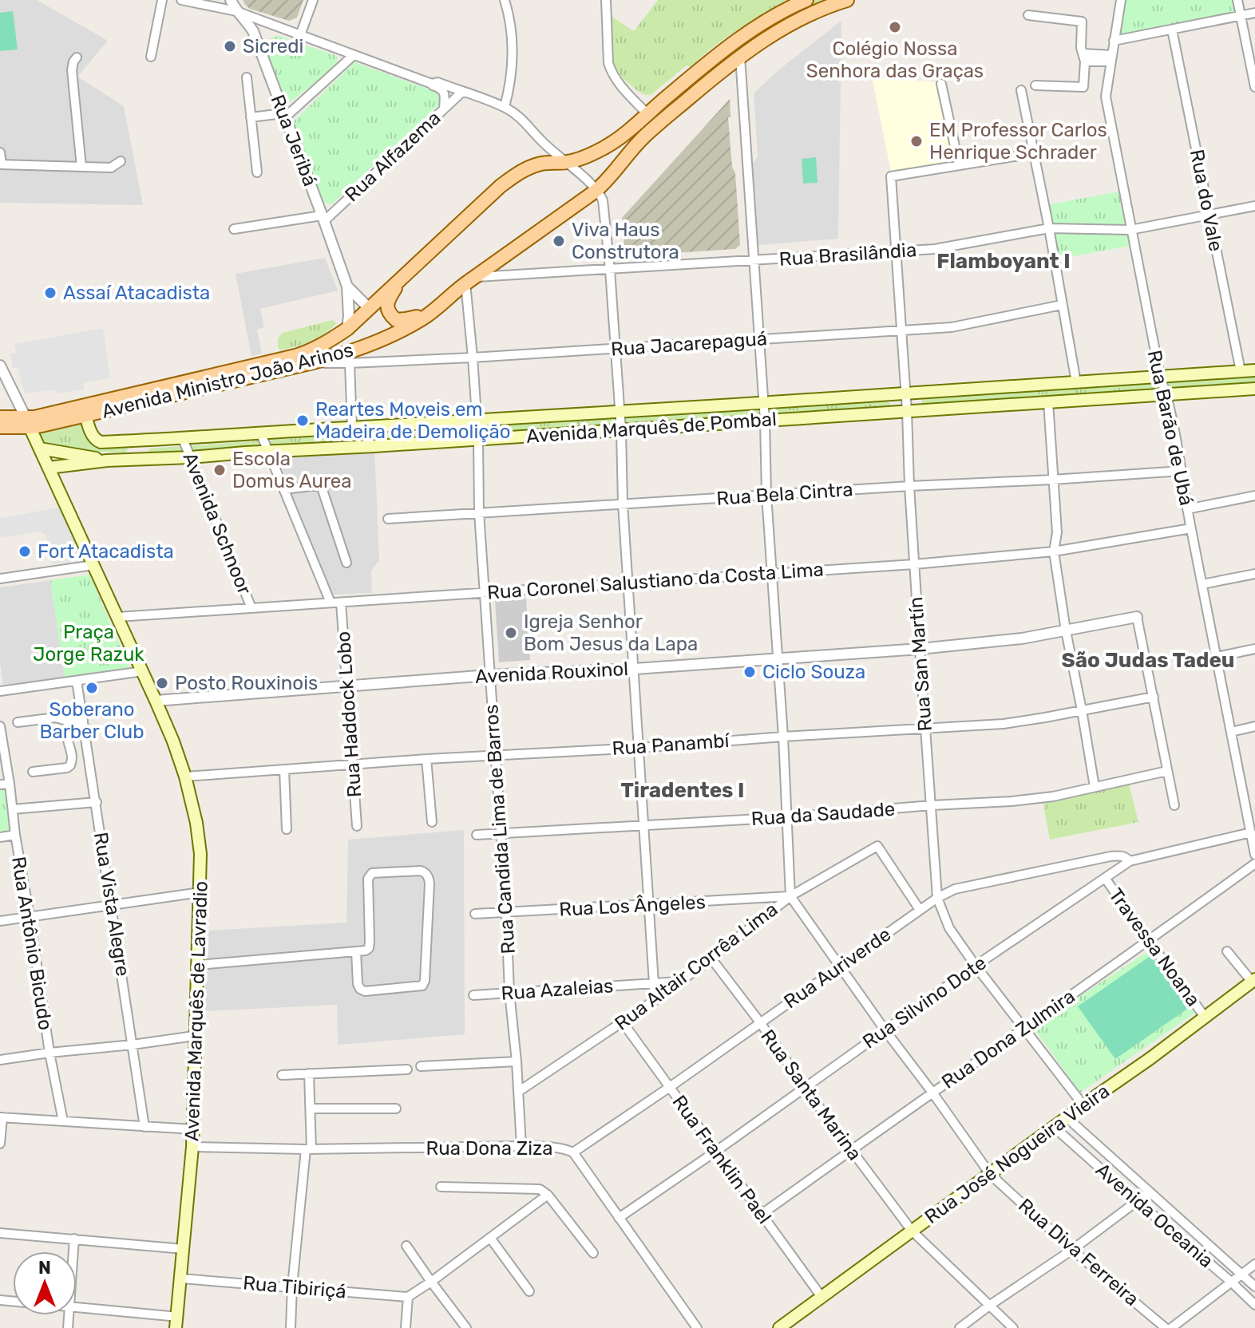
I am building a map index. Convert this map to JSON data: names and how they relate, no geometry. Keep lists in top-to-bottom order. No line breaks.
{"streets":{"main road":["Avenida Ministro João Arinos","Avenida Marquês de Pombal","Avenida Marquês de Lavradio","Rua José Nogueira Vieira"],"street":["Rua Jeribá","Rua Alfazema","Rua do Vale","Rua Brasilândia","Rua Jacarepaguá","Rua Barão de Ubá","Rua Bela Cintra","Avenida Schnoor","Rua Coronel Salustiano da Costa Lima","Rua San Martín","Avenida Rouxinol","Rua Haddock Lobo","Rua Panambí","Rua da Saudade","Rua Candida Lima de Barros","Rua Vista Alegre","Rua Los Ângeles","Rua Antônio Bicudo","Travessa Noana","Rua Altair Corrêa Lima","Rua Auriverde","Rua Azaleias","Rua Silvino Dote","Rua Dona Zulmira","Rua Santa Marina","Rua Dona Ziza","Rua Franklin Pael","Avenida Oceania","Rua Diva Ferreira","Rua Tibiriçá"]},"crossings":[["Rua Jeribá","Rua Alfazema"],["Rua do Vale","Rua Brasilândia"],["Rua do Vale","Avenida Marquês de Pombal"],["Rua Brasilândia","Avenida Ministro João Arinos"],["Rua Brasilândia","Rua Barão de Ubá"],["Rua Jacarepaguá","Avenida Ministro João Arinos"],["Avenida Ministro João Arinos","Avenida Marquês de Pombal"],["Avenida Marquês de Pombal","Rua Barão de Ubá"],["Avenida Marquês de Pombal","Avenida Schnoor"],["Avenida Marquês de Pombal","Rua San Martín"],["Avenida Marquês de Pombal","Rua Candida Lima de Barros"],["Avenida Marquês de Pombal","Avenida Marquês de Lavradio"],["Rua Barão de Ubá","Rua Bela Cintra"],["Rua Barão de Ubá","Rua Coronel Salustiano da Costa Lima"],["Rua Barão de Ubá","Rua Silvino Dote"],["Rua Bela Cintra","Rua San Martín"],["Rua Bela Cintra","Rua Candida Lima de Barros"],["Avenida Schnoor","Rua Coronel Salustiano da Costa Lima"],["Rua Coronel Salustiano da Costa Lima","Rua San Martín"],["Rua Coronel Salustiano da Costa Lima","Rua Haddock Lobo"],["Rua Coronel Salustiano da Costa Lima","Rua Candida Lima de Barros"],["Rua Coronel Salustiano da Costa Lima","Avenida Marquês de Lavradio"],["Rua San Martín","Avenida Rouxinol"],["Rua San Martín","Rua Panambí"],["Rua San Martín","Rua da Saudade"],["Rua San Martín","Rua Auriverde"],["Rua San Martín","Rua Silvino Dote"],["Rua San Martín","Rua Dona Zulmira"],["Rua San Martín","Rua José Nogueira Vieira"],["Avenida Rouxinol","Rua Haddock Lobo"],["Avenida Rouxinol","Rua Candida Lima de Barros"],["Avenida Rouxinol","Avenida Marquês de Lavradio"],["Rua Haddock Lobo","Rua Panambí"],["Rua Panambí","Rua Candida Lima de Barros"],["Rua Panambí","Avenida Marquês de Lavradio"],["Rua da Saudade","Rua Candida Lima de Barros"],["Rua Candida Lima de Barros","Rua Los Ângeles"],["Rua Candida Lima de Barros","Rua Altair Corrêa Lima"],["Rua Candida Lima de Barros","Rua Azaleias"],["Rua Candida Lima de Barros","Rua Dona Ziza"],["Rua Los Ângeles","Rua Altair Corrêa Lima"],["Rua Los Ângeles","Rua Diva Ferreira"],["Travessa Noana","Rua Silvino Dote"],["Travessa Noana","Rua Dona Zulmira"],["Travessa Noana","Rua José Nogueira Vieira"],["Rua Altair Corrêa Lima","Rua Auriverde"],["Rua Altair Corrêa Lima","Rua Azaleias"],["Rua Altair Corrêa Lima","Rua Santa Marina"],["Rua Altair Corrêa Lima","Rua Franklin Pael"],["Rua Altair Corrêa Lima","Rua Diva Ferreira"],["Rua Auriverde","Rua Silvino Dote"],["Rua Auriverde","Rua Santa Marina"],["Rua Auriverde","Rua Dona Ziza"],["Rua Auriverde","Rua Franklin Pael"],["Rua Auriverde","Rua Diva Ferreira"],["Rua Silvino Dote","Rua Santa Marina"],["Rua Silvino Dote","Rua Dona Ziza"],["Rua Silvino Dote","Rua Franklin Pael"],["Rua Silvino Dote","Rua Diva Ferreira"],["Avenida Marquês de Lavradio","Rua Dona Ziza"],["Avenida Marquês de Lavradio","Rua Tibiriçá"],["Rua Dona Zulmira","Rua Santa Marina"],["Rua Dona Zulmira","Rua Franklin Pael"],["Rua Dona Zulmira","Rua Diva Ferreira"],["Rua Santa Marina","Rua José Nogueira Vieira"],["Rua José Nogueira Vieira","Rua Franklin Pael"],["Rua José Nogueira Vieira","Avenida Oceania"],["Rua José Nogueira Vieira","Rua Diva Ferreira"]],"districts":["Flamboyant I","São Judas Tadeu","Tiradentes I"],"parks":["Praça Jorge Razuk"],"places":["Colégio Nossa Senhora das Graças","Sicredi","EM Professor Carlos Henrique Schrader","Viva Haus Construtora","Assaí Atacadista","Reartes Moveis em Madeira de Demolição","Escola Domus Aurea","Fort Atacadista","Igreja Senhor Bom Jesus da Lapa","Ciclo Souza","Posto Rouxinois","Soberano Barber Club"],"north":"top"}
